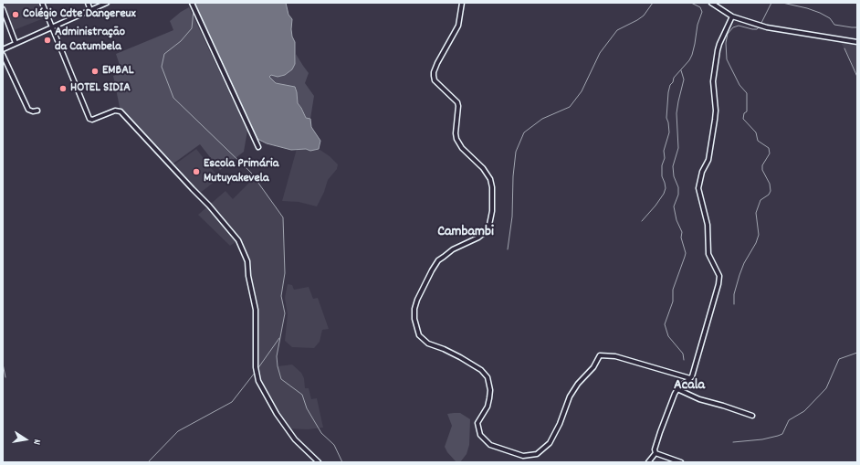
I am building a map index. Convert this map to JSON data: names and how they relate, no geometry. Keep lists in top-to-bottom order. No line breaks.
{"districts":["Cambambi","Acala"],"places":["Colégio Cdte Dangereux","Administração da Catumbela","EMBAL","HOTEL SIDIA","Escola Primária Mutuyakevela"],"north":"right"}
